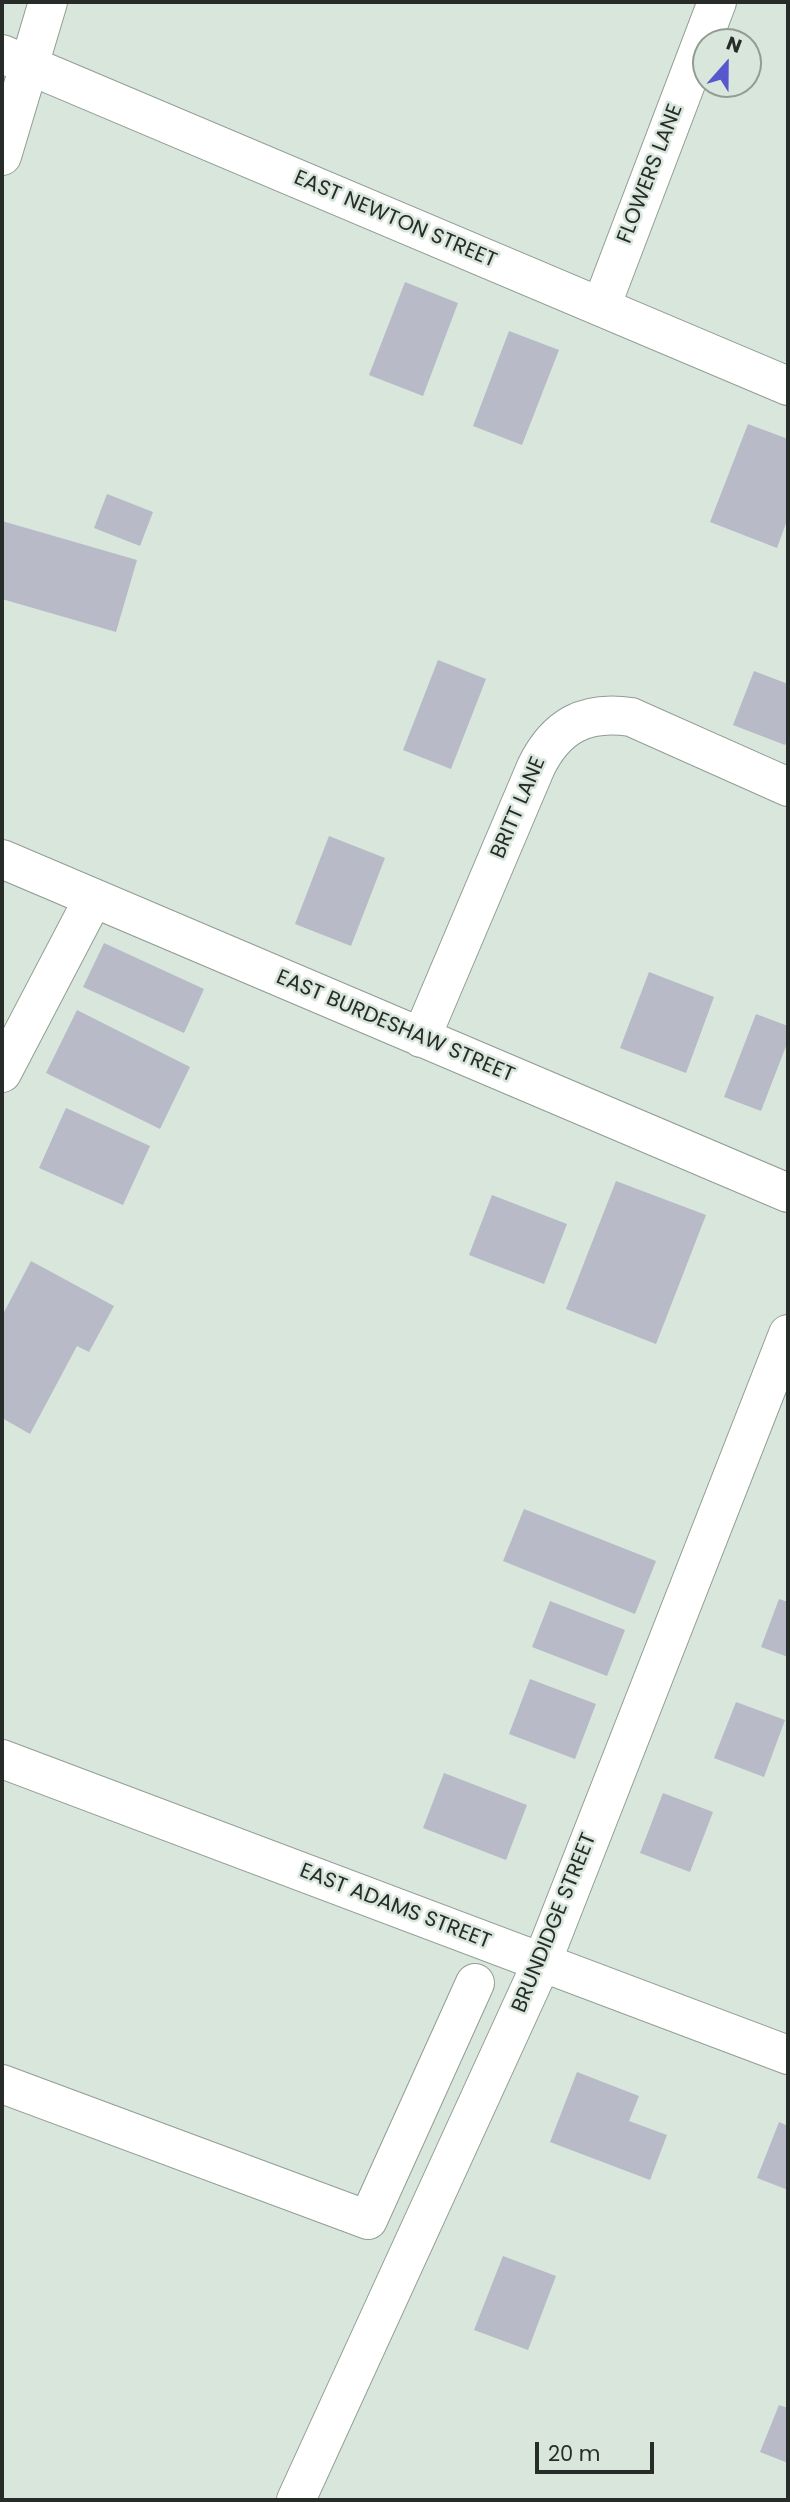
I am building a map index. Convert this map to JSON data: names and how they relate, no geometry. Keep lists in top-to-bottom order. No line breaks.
{"streets":{"street":["FLOWERS LANE","EAST NEWTON STREET","BRITT LANE","EAST BURDESHAW STREET","EAST ADAMS STREET","BRUNDIDGE STREET"]},"crossings":[["FLOWERS LANE","EAST NEWTON STREET"],["BRITT LANE","EAST BURDESHAW STREET"],["EAST ADAMS STREET","BRUNDIDGE STREET"]],"scale_bar":"20 m","north":"top"}
